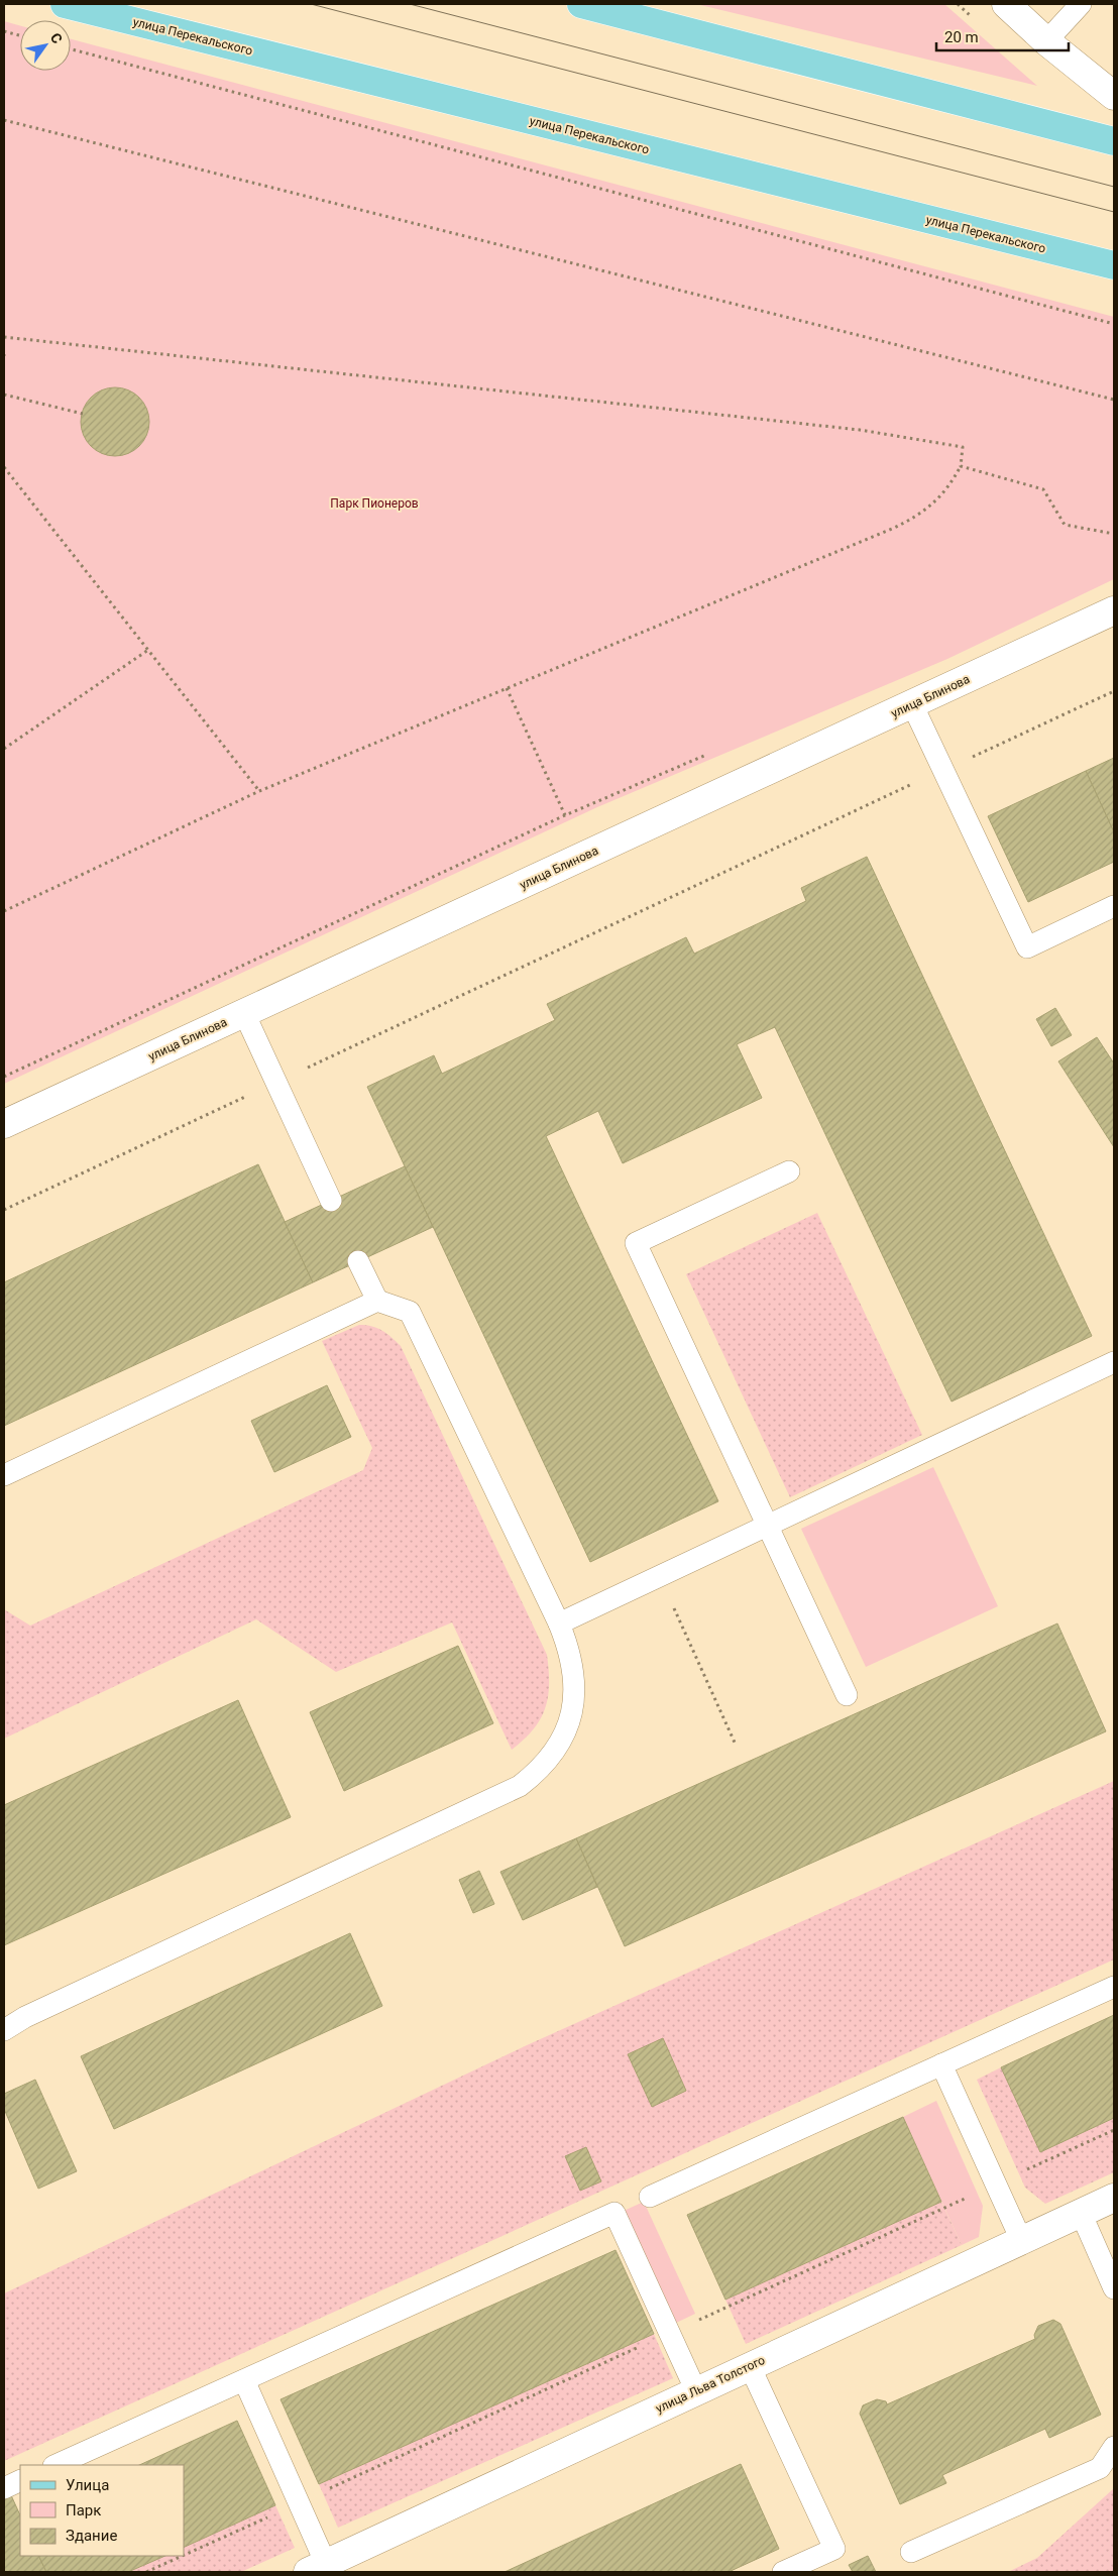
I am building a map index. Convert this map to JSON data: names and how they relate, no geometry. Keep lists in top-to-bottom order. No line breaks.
{"streets":{"main road":["улица Перекальского"],"street":["улица Блинова","улица Льва Толстого"]},"parks":["Парк Пионеров"],"legend":["Улица","Парк","Здание"],"scale_bar":"20 m","north":"top right"}
